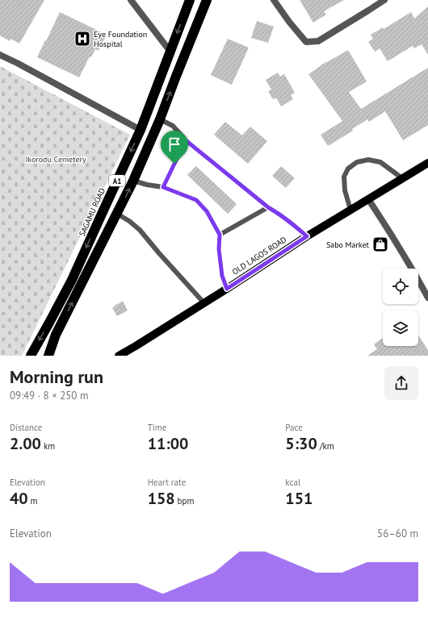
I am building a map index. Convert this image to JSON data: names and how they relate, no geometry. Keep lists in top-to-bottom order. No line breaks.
{"streets":{"highway":["A1","SAGAMU ROAD"],"main road":["OLD LAGOS ROAD"]},"parks":["Ikorodu Cemetery"],"places":{"hospital":["Eye Foundation Hospital"],"shop":["Sabo Market"]},"page":{"heading":["Morning run","09:49 · 8 × 250 m"],"stats":[["Distance","2.00 km"],["Time","11:00"],["Pace","5:30 /km"],["Elevation","40 m"],["Heart rate","158 bpm"],["kcal","151"]],"chart":["Elevation","56–60 m"]}}
